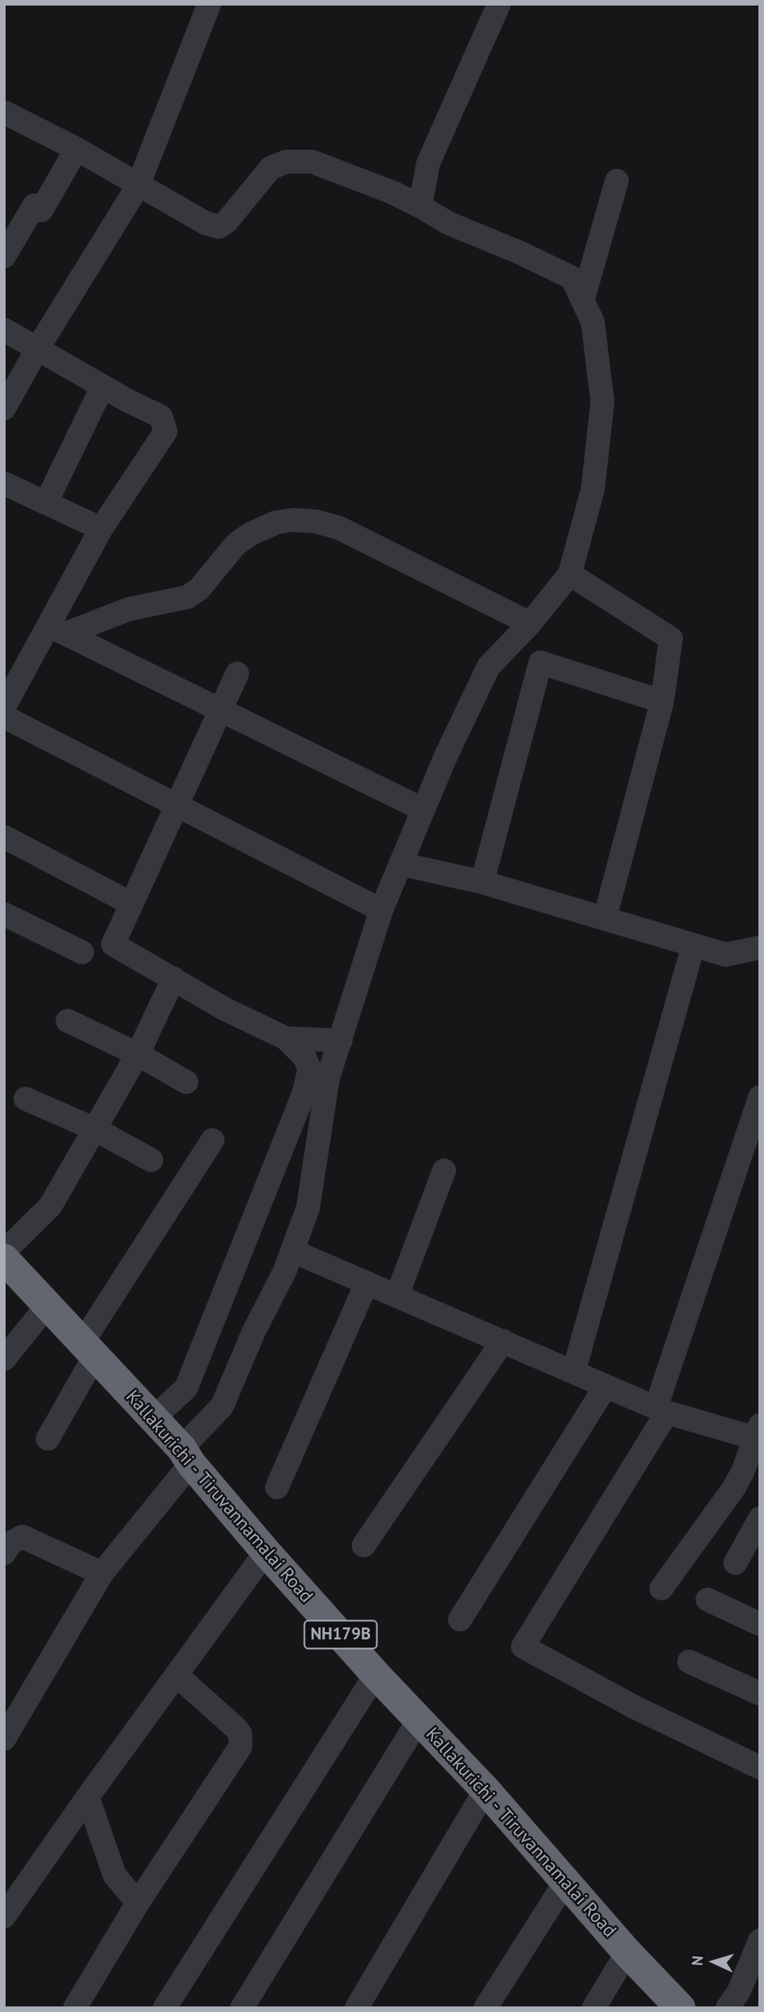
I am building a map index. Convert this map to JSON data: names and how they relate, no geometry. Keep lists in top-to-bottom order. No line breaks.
{"streets":{"highway":["Kallakurichi - Tiruvannamalai Road","NH179B"]},"north":"left"}
